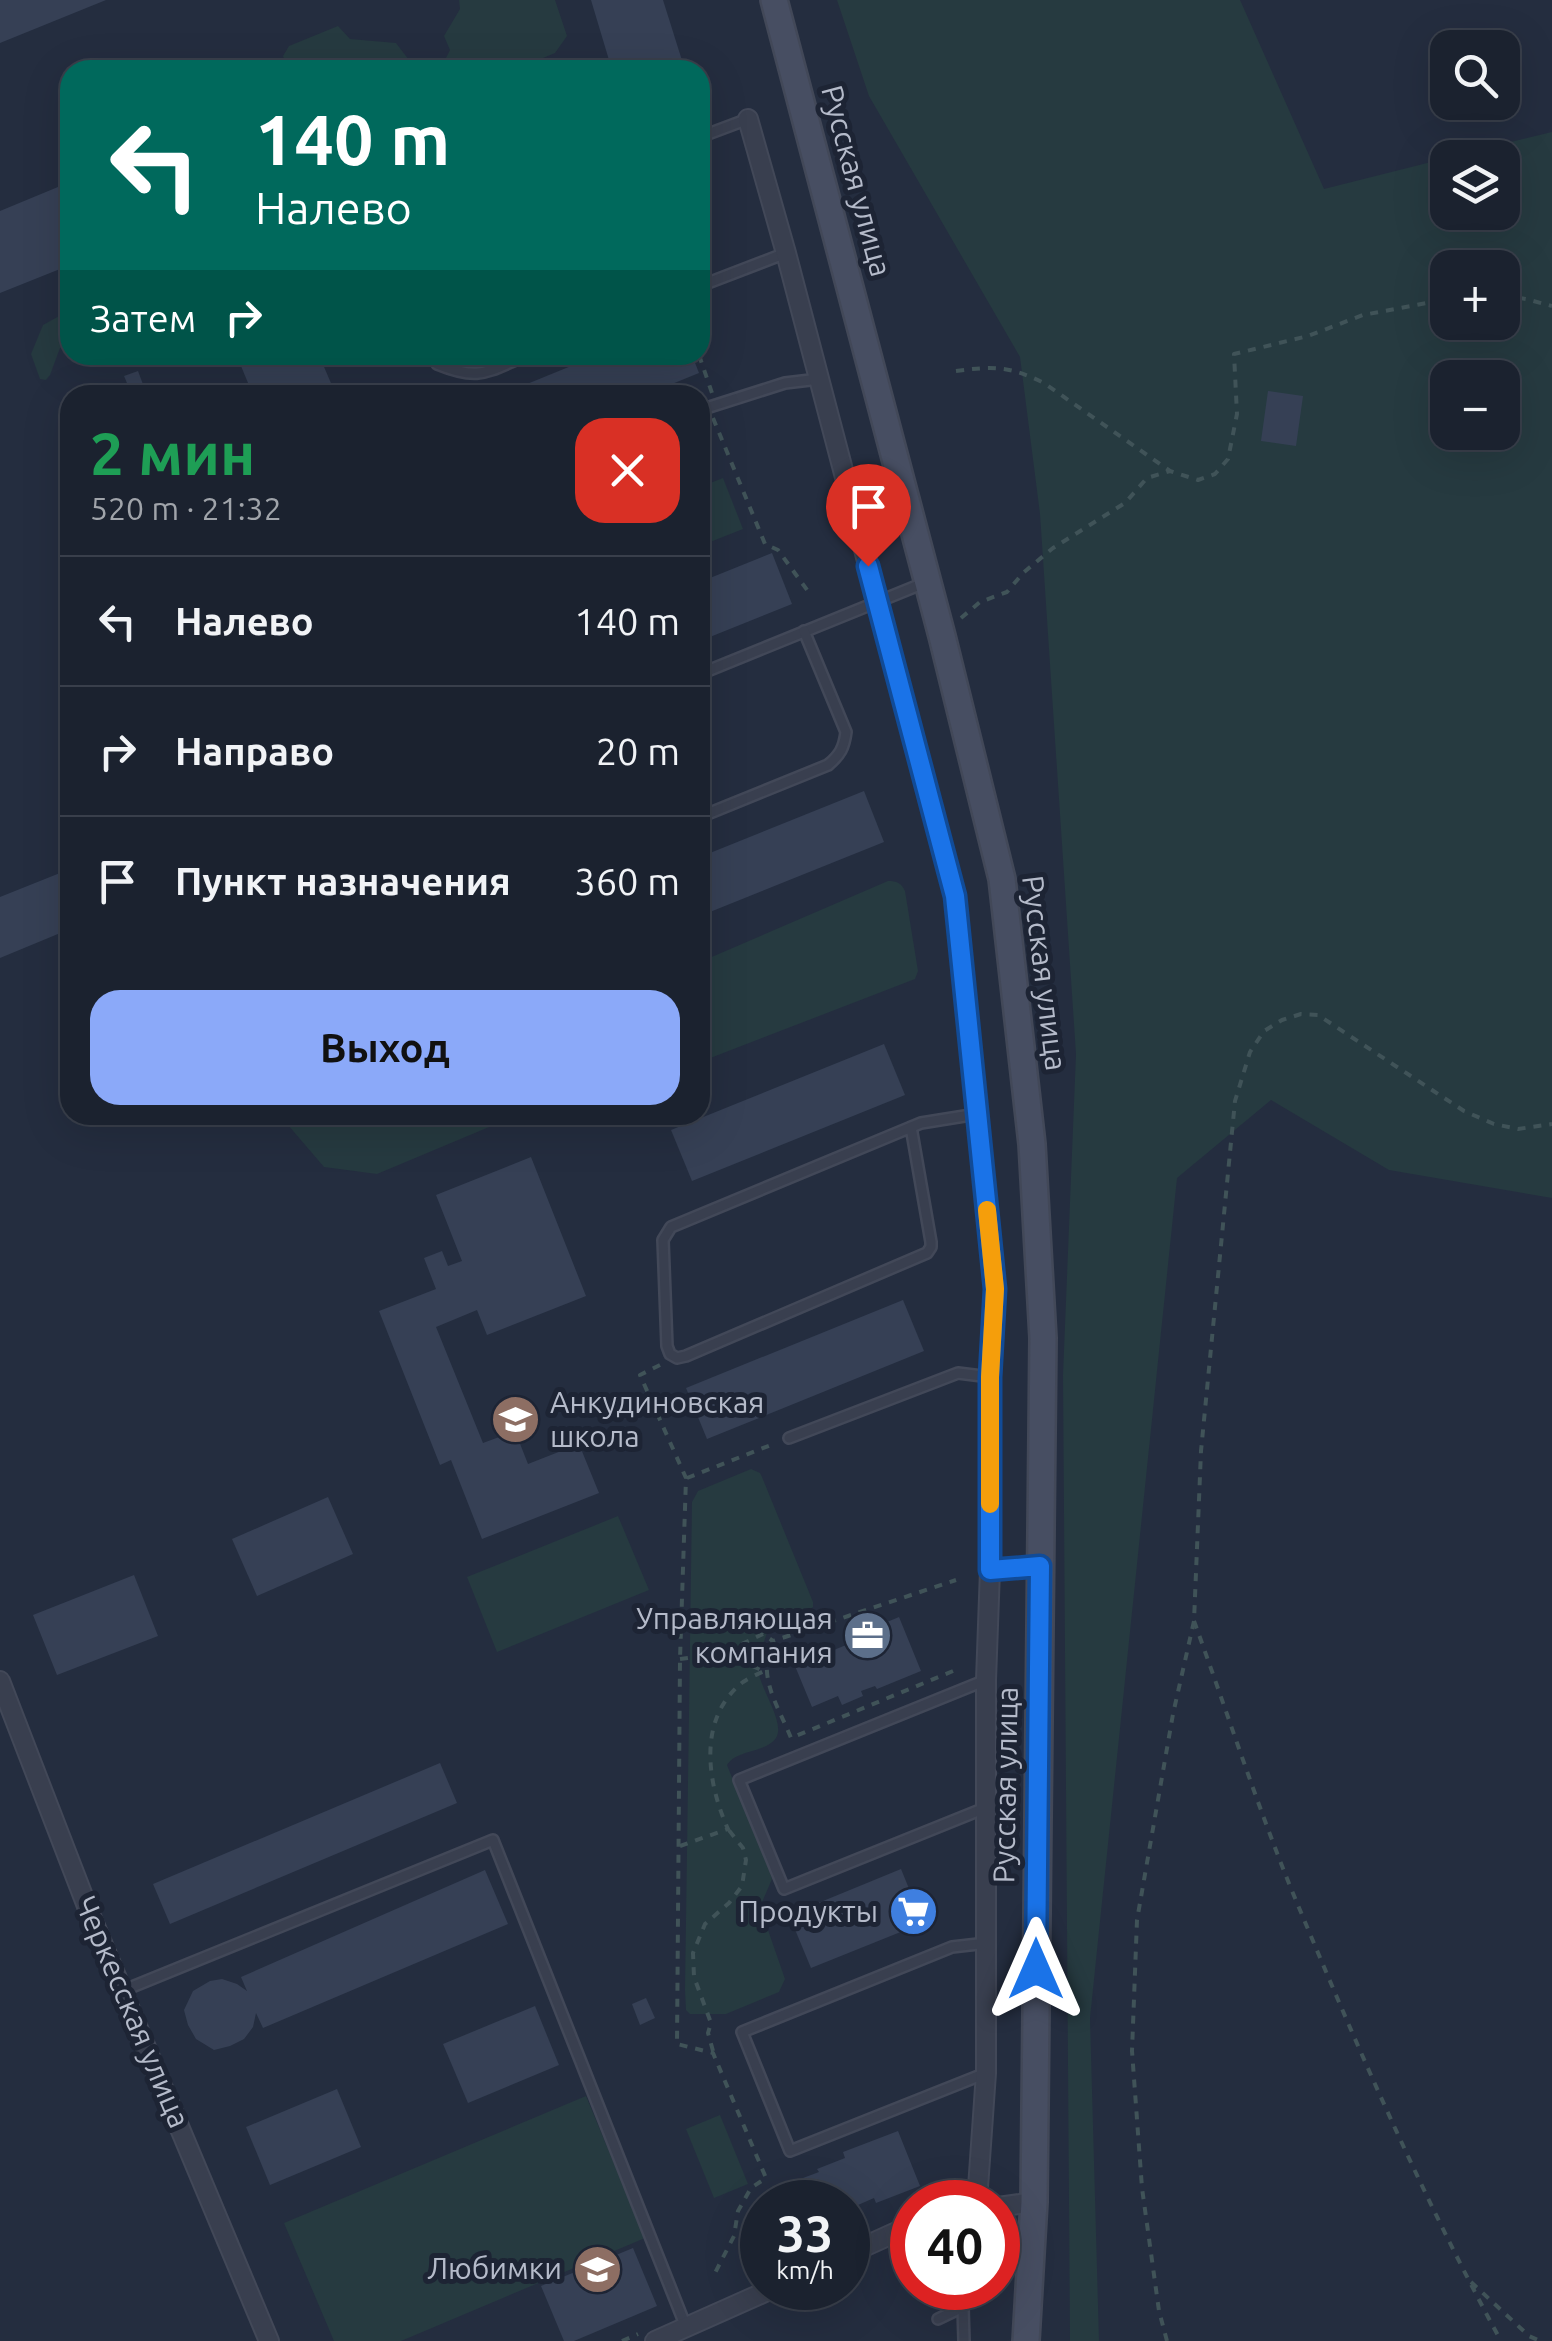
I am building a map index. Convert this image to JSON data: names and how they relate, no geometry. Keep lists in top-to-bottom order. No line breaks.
{"streets":{"street":["Русская улица","Черкесская улица"]},"places":{"school or university":["Анкудиновская школа","Любимки"],"office":["Управляющая компания"],"supermarket":["Продукты"]},"page":{"map_buttons":["+","−"],"turn":["140 m","Налево"],"then":"Затем","heading":["2 мин","520 m · 21:32"],"list":[{"name":"Налево","value":"140 m"},{"name":"Направо","value":"20 m"},{"name":"Пункт назначения","value":"360 m"}],"buttons":"Выход","speed":"33 km/h","limit":"40"}}
